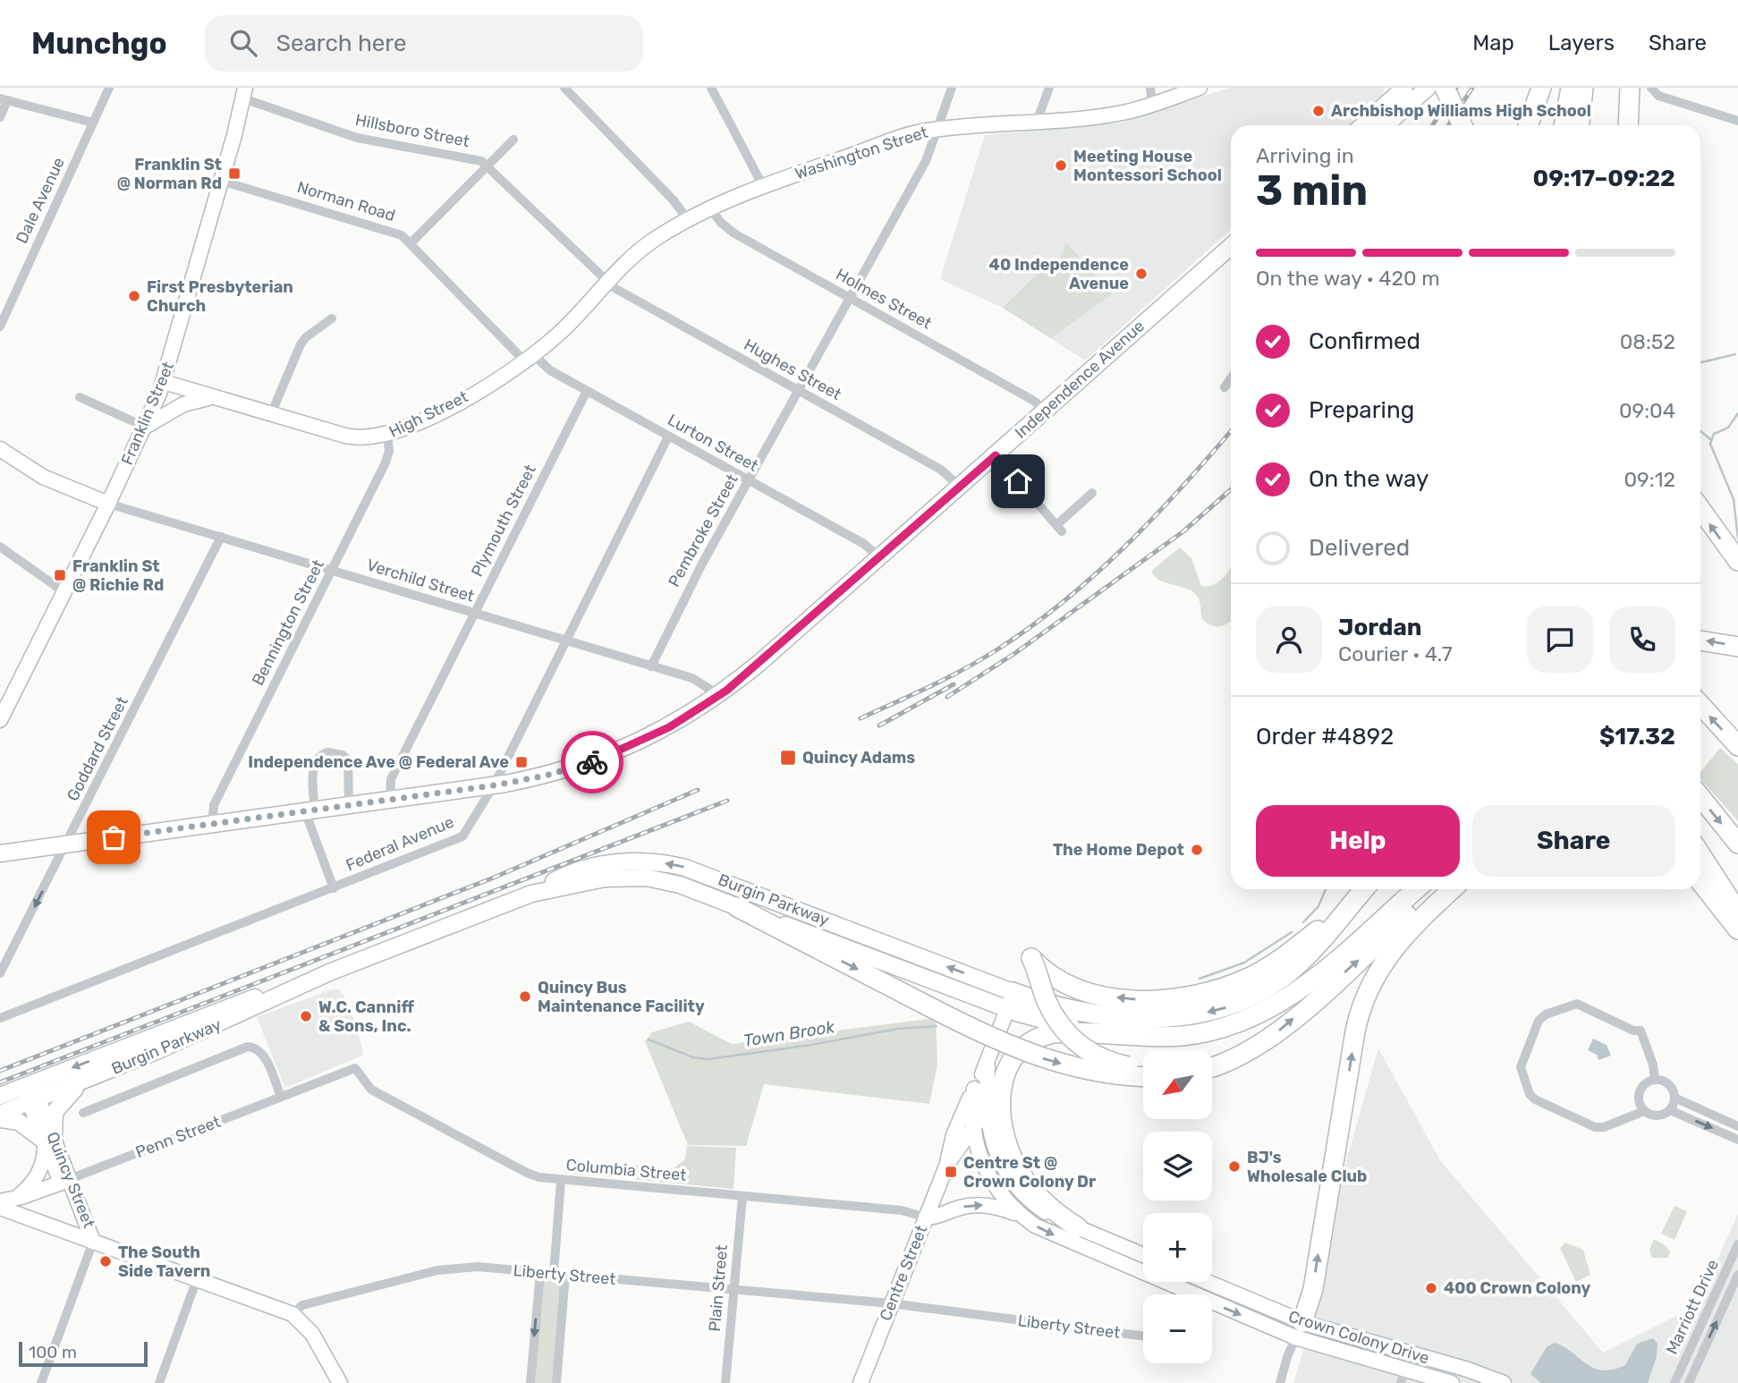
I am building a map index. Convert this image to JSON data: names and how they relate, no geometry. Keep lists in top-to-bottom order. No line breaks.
{"streets":{"main road":["Independence Avenue","Burgin Parkway"],"street":["Hillsboro Street","Washington Street","Dale Avenue","Norman Road","Holmes Street","Hughes Street","Franklin Street","High Street","Lurton Street","Plymouth Street","Pembroke Street","Verchild Street","Bennington Street","Goddard Street","Federal Avenue","Penn Street","Columbia Street","Quincy Street","Centre Street","Liberty Street","Plain Street","Marriott Drive","Crown Colony Drive"]},"crossings":[["Hillsboro Street","Hughes Street"],["Hillsboro Street","Franklin Street"],["Hillsboro Street","High Street"],["Washington Street","Holmes Street"],["Washington Street","High Street"],["Washington Street","Pembroke Street"],["Norman Road","Franklin Street"],["Norman Road","High Street"],["Norman Road","Lurton Street"],["Holmes Street","Independence Avenue"],["Holmes Street","Pembroke Street"],["Hughes Street","Independence Avenue"],["Hughes Street","High Street"],["Hughes Street","Pembroke Street"],["Independence Avenue","Lurton Street"],["Independence Avenue","Plymouth Street"],["Independence Avenue","Verchild Street"],["Independence Avenue","Bennington Street"],["Independence Avenue","Goddard Street"],["Independence Avenue","Federal Avenue"],["Franklin Street","High Street"],["Franklin Street","Verchild Street"],["High Street","Lurton Street"],["High Street","Bennington Street"],["Lurton Street","Plymouth Street"],["Lurton Street","Pembroke Street"],["Lurton Street","Federal Avenue"],["Plymouth Street","Verchild Street"],["Pembroke Street","Verchild Street"],["Verchild Street","Bennington Street"],["Verchild Street","Goddard Street"],["Verchild Street","Federal Avenue"],["Burgin Parkway","Quincy Street"],["Burgin Parkway","Centre Street"],["Penn Street","Columbia Street"],["Penn Street","Quincy Street"],["Columbia Street","Centre Street"],["Columbia Street","Plain Street"],["Centre Street","Liberty Street"],["Centre Street","Crown Colony Drive"],["Liberty Street","Plain Street"]],"water":["Town Brook"],"places":{"other":["Archbishop Williams High School","Meeting House Montessori School","40 Independence Avenue","First Presbyterian Church","The Home Depot","Quincy Bus Maintenance Facility","W.C. Canniff & Sons, Inc.","BJ's Wholesale Club","The South Side Tavern","400 Crown Colony"],"transit":["Franklin St @ Norman Rd","Franklin St @ Richie Rd","Quincy Adams","Independence Ave @ Federal Ave","Centre St @ Crown Colony Dr"]},"scale_bar":"100 m","north":"bottom left","page":{"header":"Munchgo","search":"Search here","nav":["Map","Layers","Share"],"heading":["3 min","Arriving in","09:17–09:22"],"panel":["Jordan","Courier · 4.7","Order #4892","$17.32"],"bar":"On the way · 420 m","list":[["Confirmed","08:52"],["Preparing","09:04"],["On the way","09:12"],"Delivered"],"buttons":["Help","Share"],"map_buttons":["+","−"],"scale":"100 m"}}
